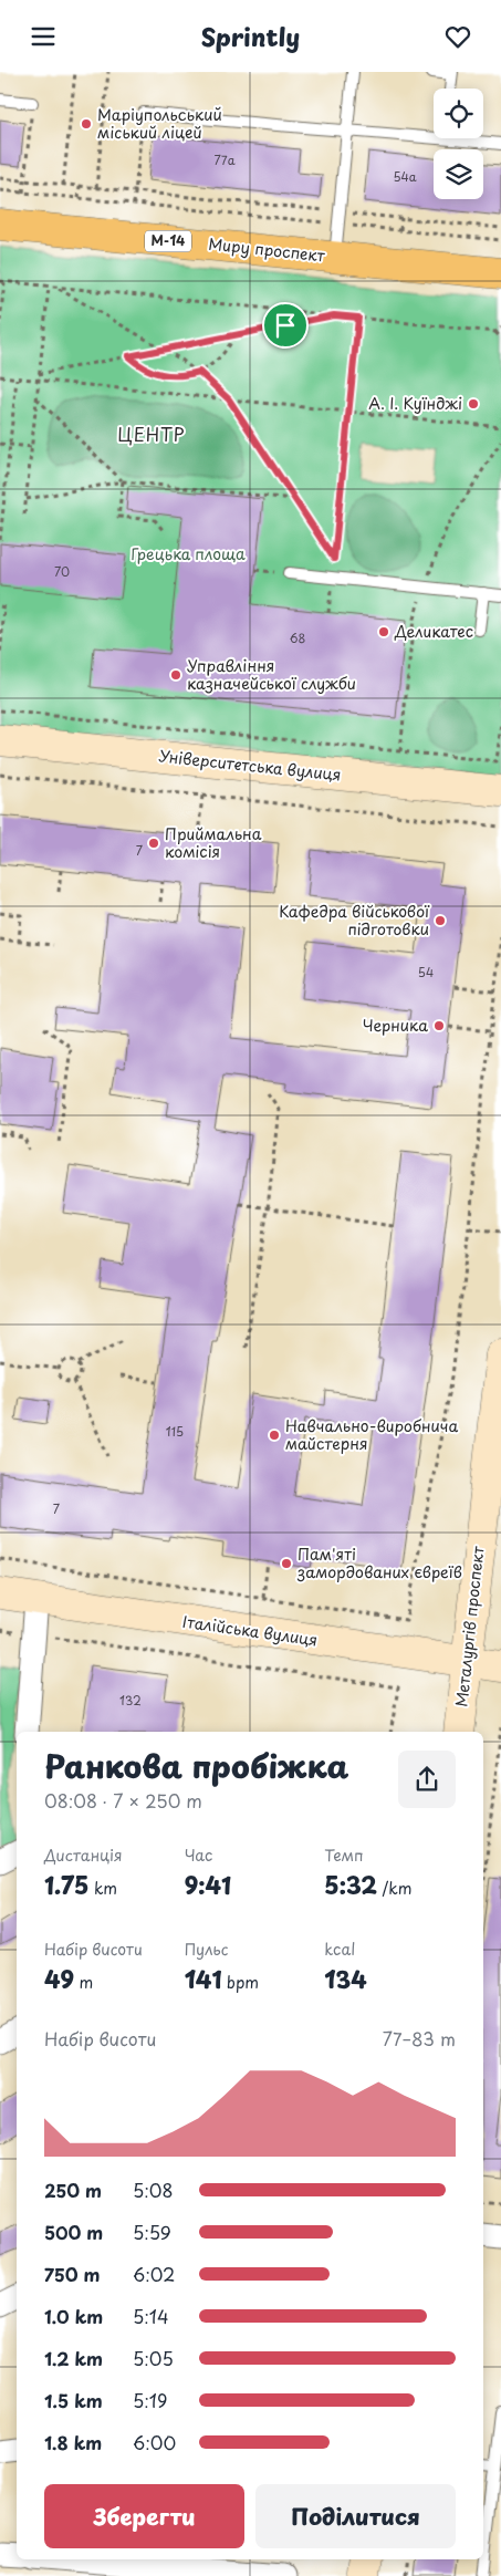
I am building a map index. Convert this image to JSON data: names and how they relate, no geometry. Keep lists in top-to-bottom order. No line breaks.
{"streets":{"highway":["М-14","Миру проспект"],"street":["Університетська вулиця","Металургів проспект","Італійська вулиця"]},"crossings":[["Металургів проспект","Італійська вулиця"]],"districts":["ЦЕНТР"],"parks":["Грецька площа"],"places":["Маріупольський міський ліцей","А. І. Куїнджі","Деликатес","Управління казначейської служби","Приймальна комісія","Кафедра військової підготовки","Черника","Навчально-виробнича майстерня","Пам'яті замордованих євреїв"],"house_numbers":["77а","54а","70","68","7","54","115","7","132"],"page":{"header":"Sprintly","heading":["Ранкова пробіжка","08:08 · 7 × 250 m"],"stats":[["Дистанція","1.75 km"],["Час","9:41"],["Темп","5:32 /km"],["Набір висоти","49 m"],["Пульс","141 bpm"],["kcal","134"]],"chart":["Набір висоти","77–83 m"],"list":[{"name":"250 m","note":"5:08"},{"name":"500 m","note":"5:59"},{"name":"750 m","note":"6:02"},{"name":"1.0 km","note":"5:14"},{"name":"1.2 km","note":"5:05"},{"name":"1.5 km","note":"5:19"},{"name":"1.8 km","note":"6:00"}],"buttons":["Зберегти","Поділитися"]}}
